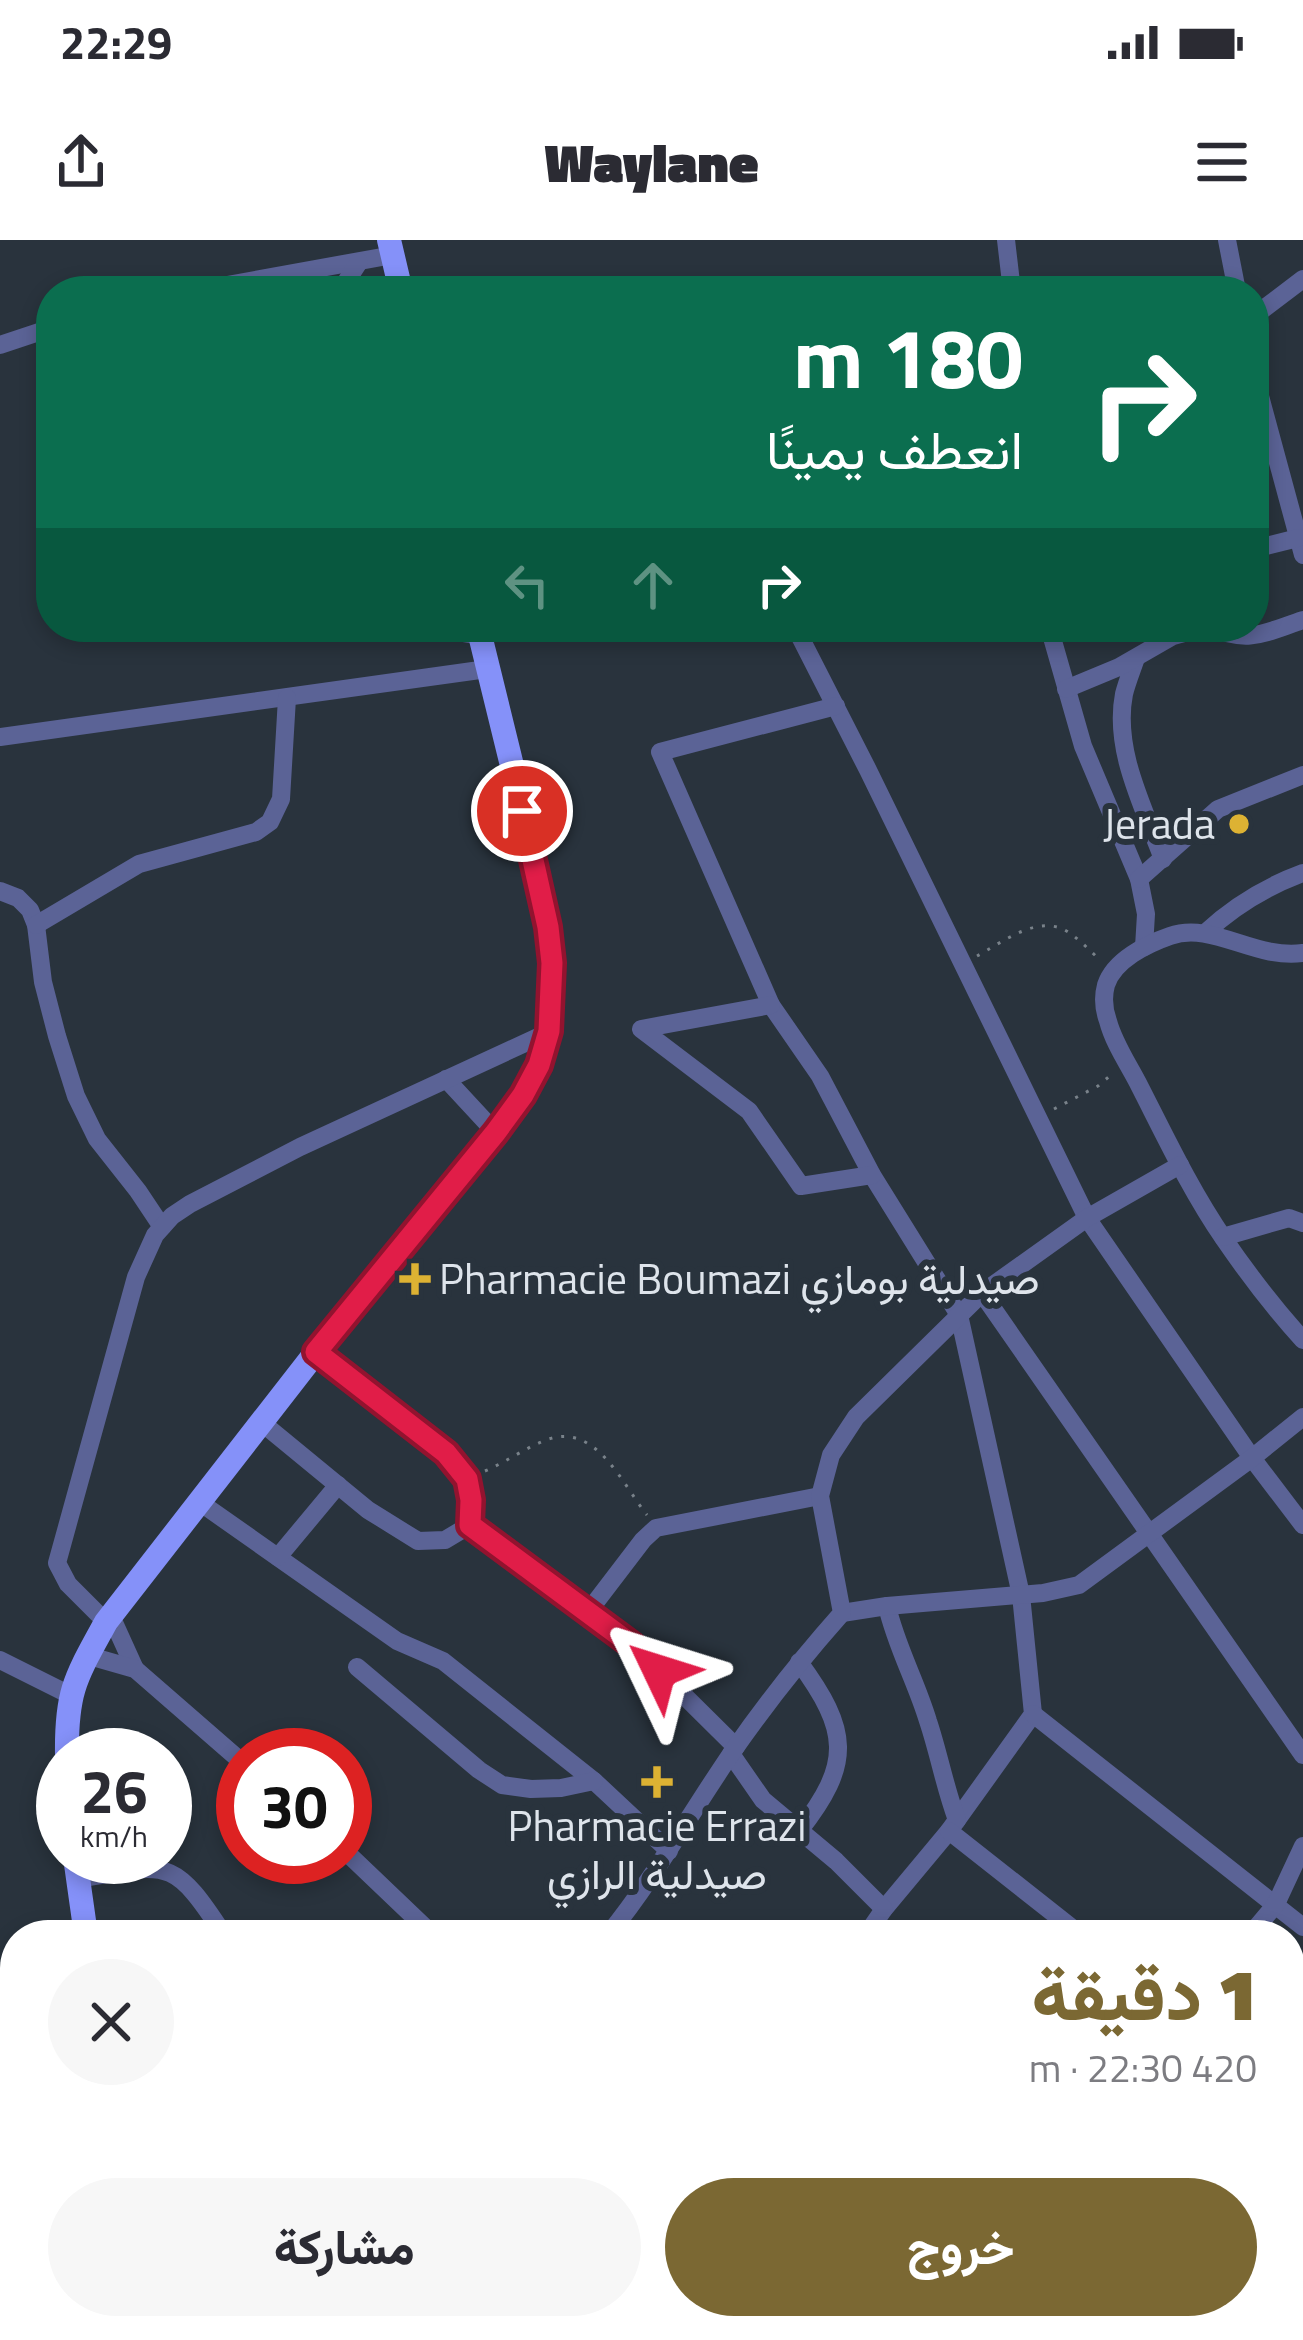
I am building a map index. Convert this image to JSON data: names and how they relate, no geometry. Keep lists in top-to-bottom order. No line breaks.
{"places":{"other":["Jerada"],"health":["Pharmacie Boumazi صيدلية بومازي","Pharmacie Errazi صيدلية الرازي"]},"page":{"status":"22:29","header":"Waylane","turn":["180 m","انعطف يمينًا"],"speed":"26 km/h","limit":"30","heading":["1 دقيقة","420 m · 22:30"],"buttons":["خروج","مشاركة"]}}
